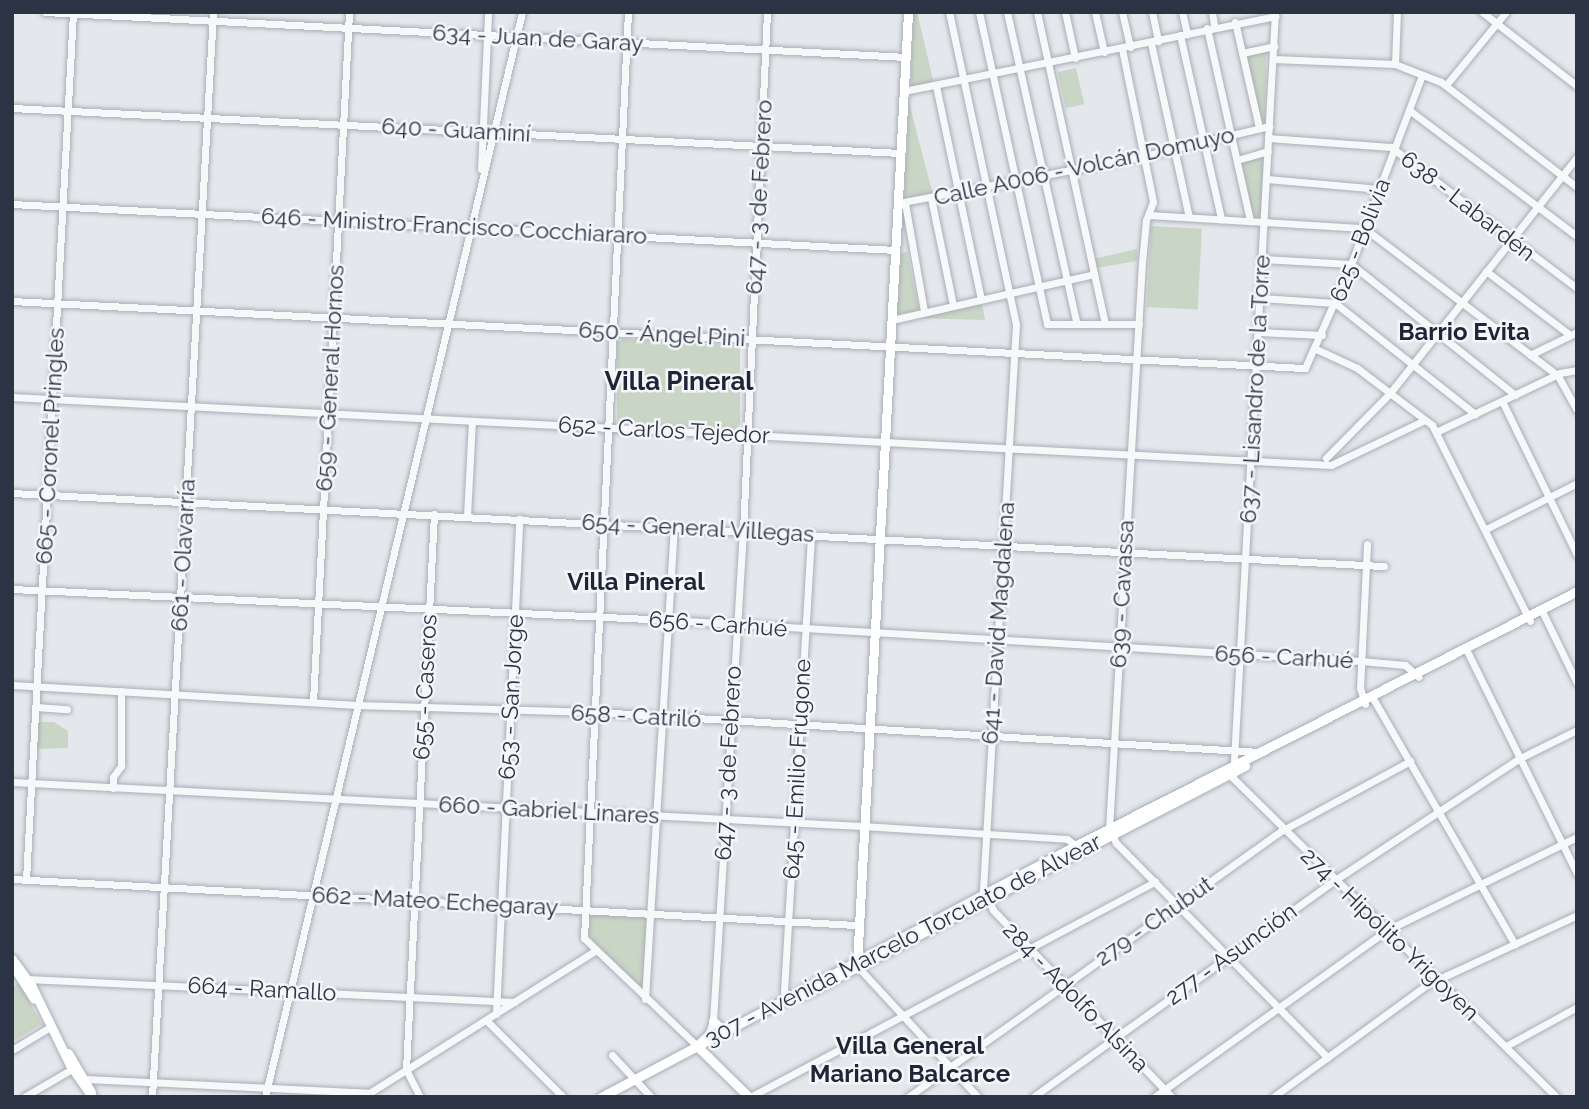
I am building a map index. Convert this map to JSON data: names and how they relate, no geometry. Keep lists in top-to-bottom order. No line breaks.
{"streets":{"main road":["307 - Avenida Marcelo Torcuato de Alvear"],"street":["634 - Juan de Garay","640 - Guaminí","Calle A006 - Volcán Domuyo","647 - 3 de Febrero","638 - Labardén","646 - Ministro Francisco Cocchiararo","625 - Bolivia","650 - Ángel Pini","659 - General Hornos","637 - Lisandro de la Torre","652 - Carlos Tejedor","665 - Coronel Pringles","654 - General Villegas","661 - Olavarría","639 - Cavassa","641 - David Magdalena","656 - Carhué","655 - Caseros","653 - San Jorge","658 - Catriló","645 - Emilio Frugone","660 - Gabriel Linares","662 - Mateo Echegaray","279 - Chubut","274 - Hipólito Yrigoyen","277 - Asunción","664 - Ramallo","284 - Adolfo Alsina"]},"crossings":[["634 - Juan de Garay","647 - 3 de Febrero"],["634 - Juan de Garay","659 - General Hornos"],["634 - Juan de Garay","665 - Coronel Pringles"],["634 - Juan de Garay","661 - Olavarría"],["640 - Guaminí","647 - 3 de Febrero"],["640 - Guaminí","659 - General Hornos"],["640 - Guaminí","665 - Coronel Pringles"],["640 - Guaminí","661 - Olavarría"],["Calle A006 - Volcán Domuyo","637 - Lisandro de la Torre"],["Calle A006 - Volcán Domuyo","639 - Cavassa"],["Calle A006 - Volcán Domuyo","641 - David Magdalena"],["647 - 3 de Febrero","646 - Ministro Francisco Cocchiararo"],["647 - 3 de Febrero","650 - Ángel Pini"],["647 - 3 de Febrero","652 - Carlos Tejedor"],["647 - 3 de Febrero","654 - General Villegas"],["647 - 3 de Febrero","656 - Carhué"],["647 - 3 de Febrero","658 - Catriló"],["647 - 3 de Febrero","660 - Gabriel Linares"],["647 - 3 de Febrero","662 - Mateo Echegaray"],["638 - Labardén","625 - Bolivia"],["638 - Labardén","637 - Lisandro de la Torre"],["646 - Ministro Francisco Cocchiararo","659 - General Hornos"],["646 - Ministro Francisco Cocchiararo","665 - Coronel Pringles"],["646 - Ministro Francisco Cocchiararo","661 - Olavarría"],["625 - Bolivia","650 - Ángel Pini"],["650 - Ángel Pini","659 - General Hornos"],["650 - Ángel Pini","637 - Lisandro de la Torre"],["650 - Ángel Pini","665 - Coronel Pringles"],["650 - Ángel Pini","661 - Olavarría"],["650 - Ángel Pini","639 - Cavassa"],["650 - Ángel Pini","641 - David Magdalena"],["659 - General Hornos","652 - Carlos Tejedor"],["659 - General Hornos","654 - General Villegas"],["659 - General Hornos","656 - Carhué"],["659 - General Hornos","658 - Catriló"],["637 - Lisandro de la Torre","652 - Carlos Tejedor"],["637 - Lisandro de la Torre","654 - General Villegas"],["637 - Lisandro de la Torre","656 - Carhué"],["637 - Lisandro de la Torre","658 - Catriló"],["637 - Lisandro de la Torre","274 - Hipólito Yrigoyen"],["637 - Lisandro de la Torre","307 - Avenida Marcelo Torcuato de Alvear"],["652 - Carlos Tejedor","665 - Coronel Pringles"],["652 - Carlos Tejedor","661 - Olavarría"],["652 - Carlos Tejedor","639 - Cavassa"],["652 - Carlos Tejedor","641 - David Magdalena"],["665 - Coronel Pringles","654 - General Villegas"],["665 - Coronel Pringles","656 - Carhué"],["665 - Coronel Pringles","658 - Catriló"],["665 - Coronel Pringles","660 - Gabriel Linares"],["665 - Coronel Pringles","662 - Mateo Echegaray"],["654 - General Villegas","661 - Olavarría"],["654 - General Villegas","639 - Cavassa"],["654 - General Villegas","641 - David Magdalena"],["654 - General Villegas","655 - Caseros"],["654 - General Villegas","653 - San Jorge"],["654 - General Villegas","645 - Emilio Frugone"],["661 - Olavarría","656 - Carhué"],["661 - Olavarría","658 - Catriló"],["661 - Olavarría","660 - Gabriel Linares"],["661 - Olavarría","662 - Mateo Echegaray"],["661 - Olavarría","664 - Ramallo"],["639 - Cavassa","656 - Carhué"],["639 - Cavassa","658 - Catriló"],["639 - Cavassa","307 - Avenida Marcelo Torcuato de Alvear"],["641 - David Magdalena","656 - Carhué"],["641 - David Magdalena","658 - Catriló"],["641 - David Magdalena","660 - Gabriel Linares"],["641 - David Magdalena","307 - Avenida Marcelo Torcuato de Alvear"],["641 - David Magdalena","284 - Adolfo Alsina"],["656 - Carhué","655 - Caseros"],["656 - Carhué","653 - San Jorge"],["656 - Carhué","645 - Emilio Frugone"],["656 - Carhué","307 - Avenida Marcelo Torcuato de Alvear"],["655 - Caseros","658 - Catriló"],["655 - Caseros","660 - Gabriel Linares"],["655 - Caseros","662 - Mateo Echegaray"],["655 - Caseros","664 - Ramallo"],["653 - San Jorge","658 - Catriló"],["653 - San Jorge","660 - Gabriel Linares"],["653 - San Jorge","662 - Mateo Echegaray"],["653 - San Jorge","664 - Ramallo"],["658 - Catriló","645 - Emilio Frugone"],["658 - Catriló","307 - Avenida Marcelo Torcuato de Alvear"],["645 - Emilio Frugone","660 - Gabriel Linares"],["645 - Emilio Frugone","662 - Mateo Echegaray"],["645 - Emilio Frugone","307 - Avenida Marcelo Torcuato de Alvear"],["660 - Gabriel Linares","307 - Avenida Marcelo Torcuato de Alvear"],["279 - Chubut","274 - Hipólito Yrigoyen"],["279 - Chubut","284 - Adolfo Alsina"],["274 - Hipólito Yrigoyen","307 - Avenida Marcelo Torcuato de Alvear"],["274 - Hipólito Yrigoyen","277 - Asunción"],["307 - Avenida Marcelo Torcuato de Alvear","284 - Adolfo Alsina"],["277 - Asunción","284 - Adolfo Alsina"]],"districts":["Barrio Evita","Villa Pineral","Villa Pineral","Villa General Mariano Balcarce"]}
